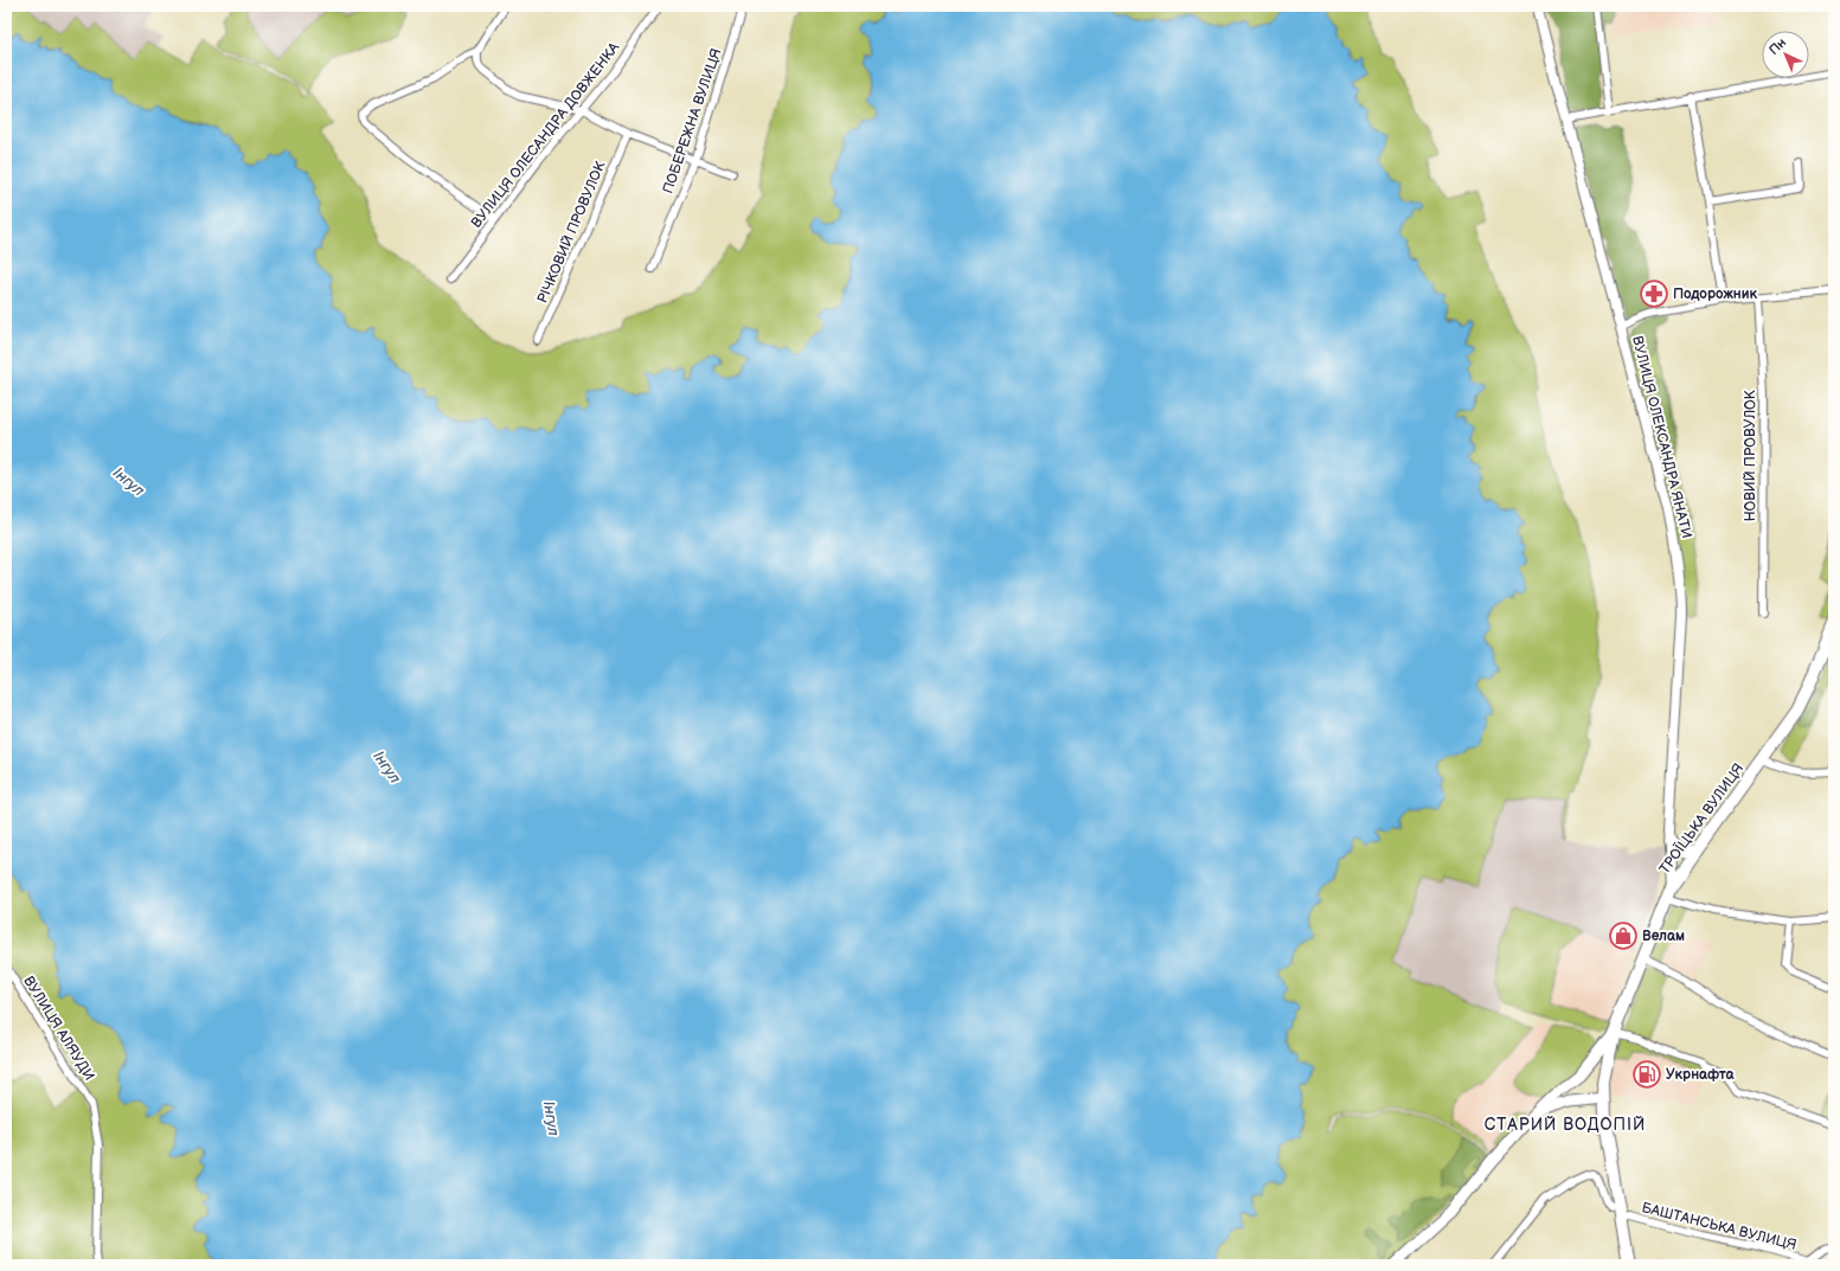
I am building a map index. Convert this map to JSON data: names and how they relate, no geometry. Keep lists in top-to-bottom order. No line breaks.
{"streets":{"main road":["ТРОЇЦЬКА ВУЛИЦЯ"],"street":["ПОБЕРЕЖНА ВУЛИЦЯ","ВУЛИЦЯ ОЛЕСАНДРА ДОВЖЕНКА","РІЧКОВИЙ ПРОВУЛОК","ВУЛИЦЯ ОЛЕКСАНДРА ЯНАТИ","НОВИЙ ПРОВУЛОК","ВУЛИЦЯ АЛЯУДИ","БАШТАНСЬКА ВУЛИЦЯ"]},"crossings":[["ВУЛИЦЯ ОЛЕКСАНДРА ЯНАТИ","ТРОЇЦЬКА ВУЛИЦЯ"],["ТРОЇЦЬКА ВУЛИЦЯ","БАШТАНСЬКА ВУЛИЦЯ"]],"districts":["СТАРИЙ ВОДОПІЙ"],"water":["Інгул"],"places":{"pharmacy":["Подорожник"],"shop":["Велам"],"fuel station":["Укрнафта"]},"north":"top left"}
